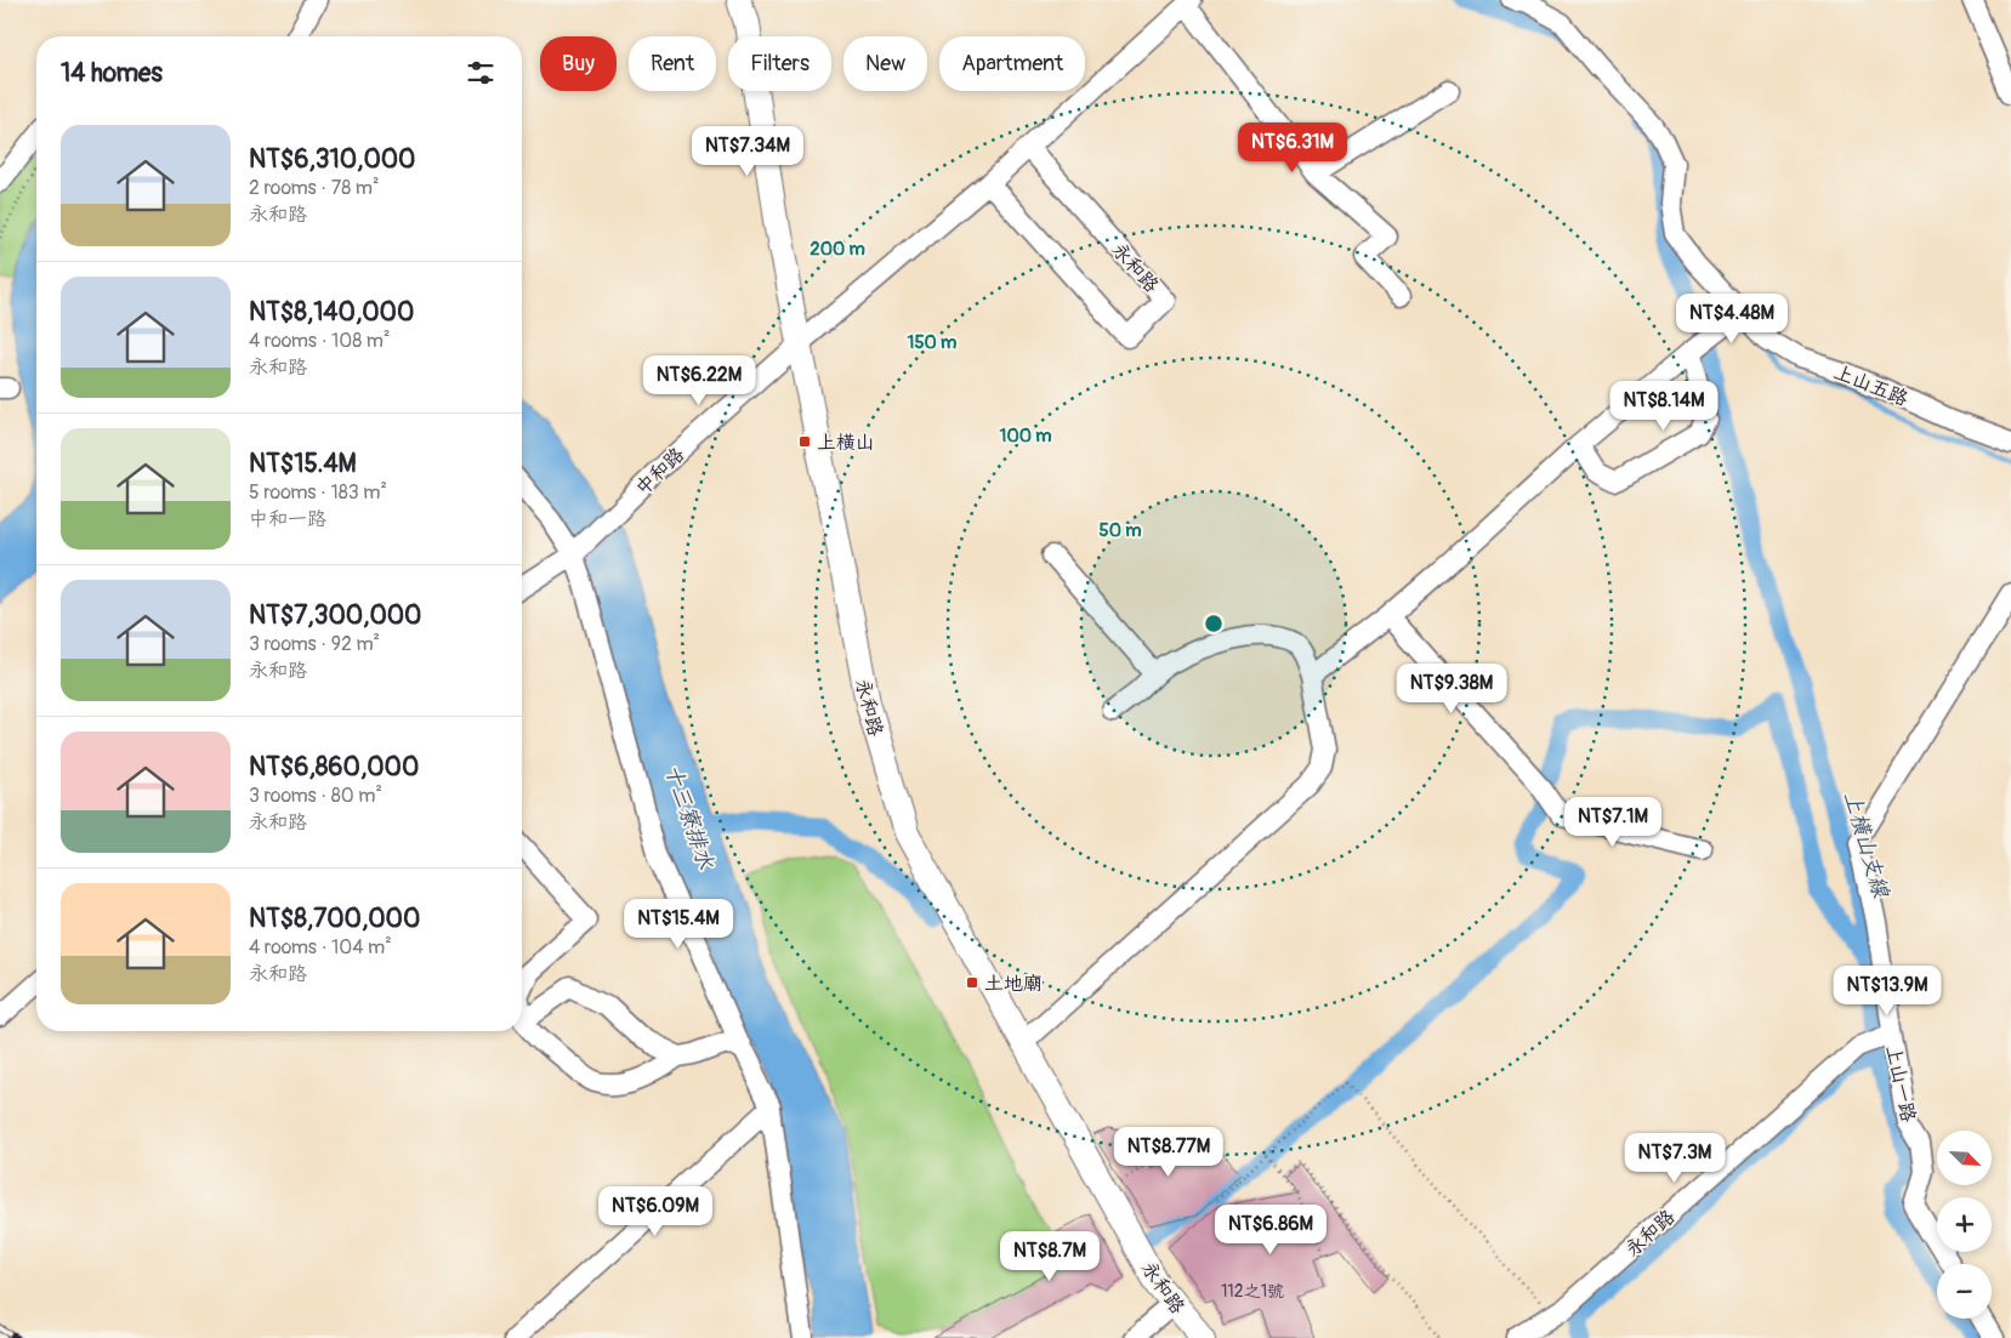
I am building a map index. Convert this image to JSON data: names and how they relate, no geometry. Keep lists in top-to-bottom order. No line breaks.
{"streets":{"main road":["永和路"],"street":["上山五路","中和路","上山一路"]},"crossings":[["永和路","中和路"],["永和路","上山一路"]],"water":["十三寮排水","上橫山支線"],"places":{"transit":["上橫山","土地廟"]},"house_numbers":["112之1號"],"north":"bottom right","page":{"chip":["Buy","Rent","Filters","New","Apartment"],"heading":"14 homes","list":[{"name":"NT$6,310,000","note":"2 rooms · 78 m² · 永和路"},{"name":"NT$8,140,000","note":"4 rooms · 108 m² · 永和路"},{"name":"NT$15.4M","note":"5 rooms · 183 m² · 中和一路"},{"name":"NT$7,300,000","note":"3 rooms · 92 m² · 永和路"},{"name":"NT$6,860,000","note":"3 rooms · 80 m² · 永和路"},{"name":"NT$8,700,000","note":"4 rooms · 104 m² · 永和路"}],"price":["NT$6.31M","NT$7.34M","NT$4.48M","NT$6.22M","NT$8.14M","NT$9.38M","NT$7.1M","NT$15.4M","NT$13.9M","NT$8.77M","NT$7.3M","NT$6.09M","NT$6.86M","NT$8.7M"],"map_buttons":["+","−"]},"rings":["200 m","150 m","100 m","50 m"]}
